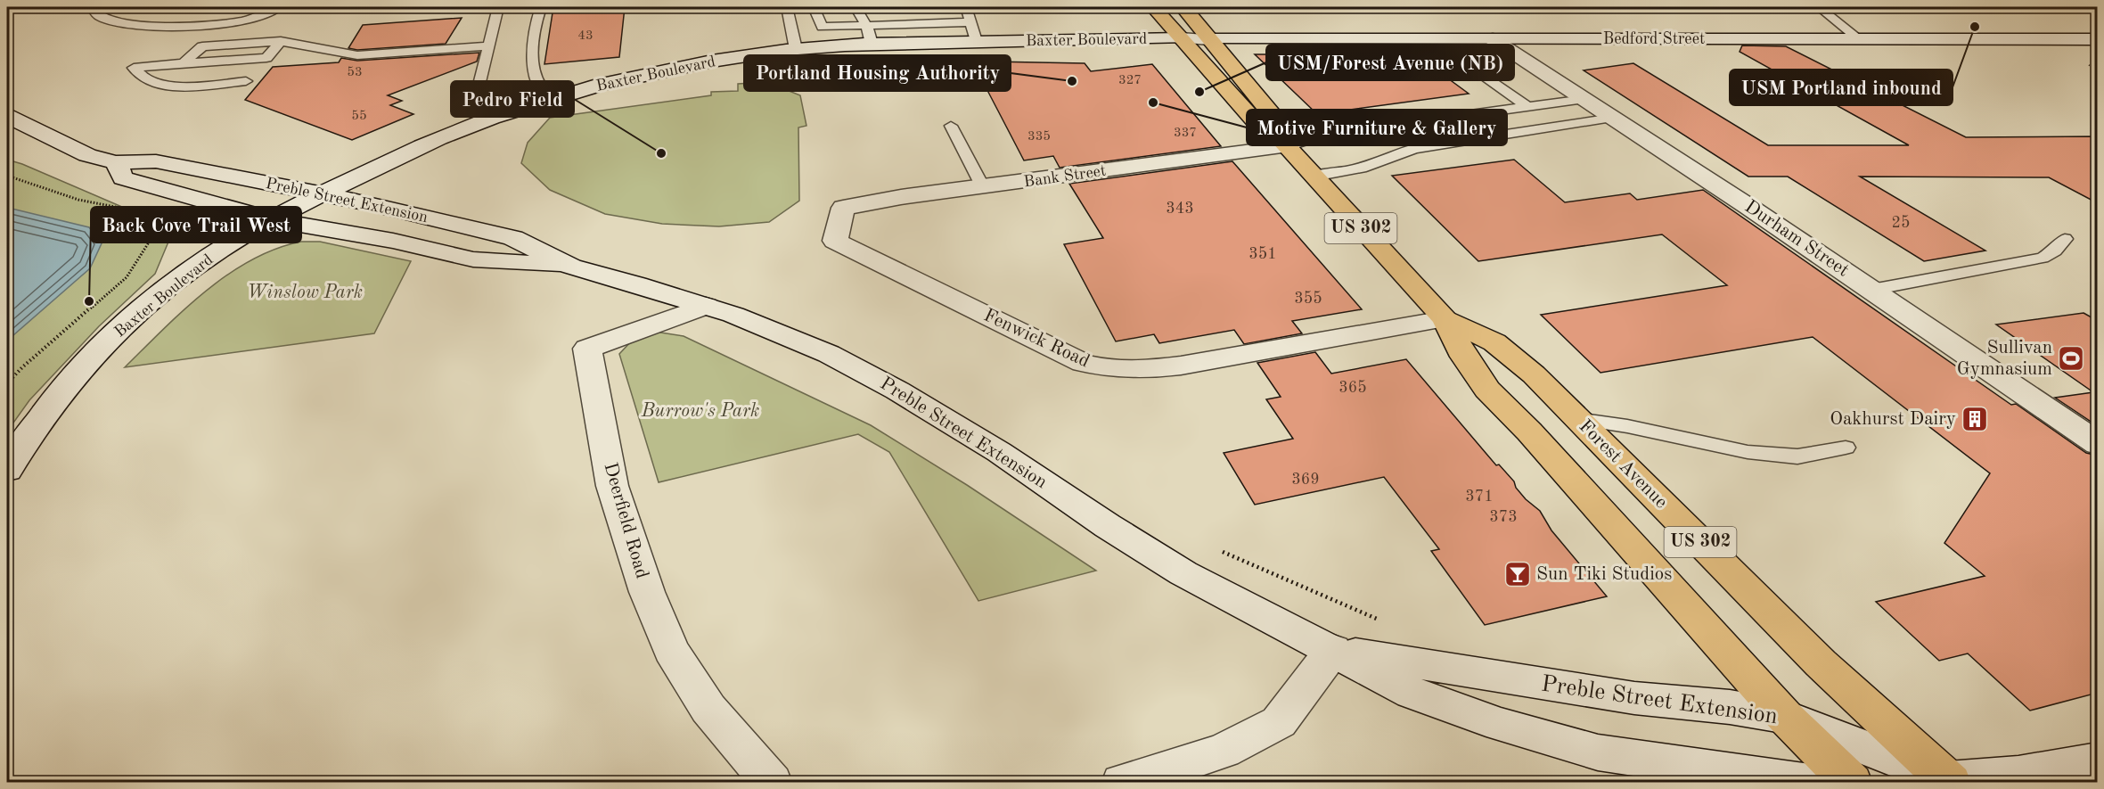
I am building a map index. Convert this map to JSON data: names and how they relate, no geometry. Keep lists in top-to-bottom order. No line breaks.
{"streets":{"highway":["US 302","Forest Avenue"],"street":["Bedford Street","Baxter Boulevard","Bank Street","Preble Street Extension","Durham Street","Fenwick Road","Deerfield Road"]},"crossings":[["Bedford Street","Baxter Boulevard"],["Bedford Street","Durham Street"],["Bedford Street","Forest Avenue"],["Baxter Boulevard","Preble Street Extension"],["Baxter Boulevard","Forest Avenue"],["Bank Street","Fenwick Road"],["Bank Street","Forest Avenue"],["Preble Street Extension","Forest Avenue"],["Preble Street Extension","Deerfield Road"],["Fenwick Road","Forest Avenue"]],"parks":["Winslow Park","Burrow's Park"],"places":{"other":["USM Portland inbound","Portland Housing Authority","USM/Forest Avenue (NB)","Motive Furniture & Gallery","Pedro Field","Back Cove Trail West"],"sports":["Sullivan Gymnasium"],"building":["Oakhurst Dairy"],"bar":["Sun Tiki Studios"]},"house_numbers":["43","53","327","55","337","335","343","25","351","355","365","369","371","373"]}
